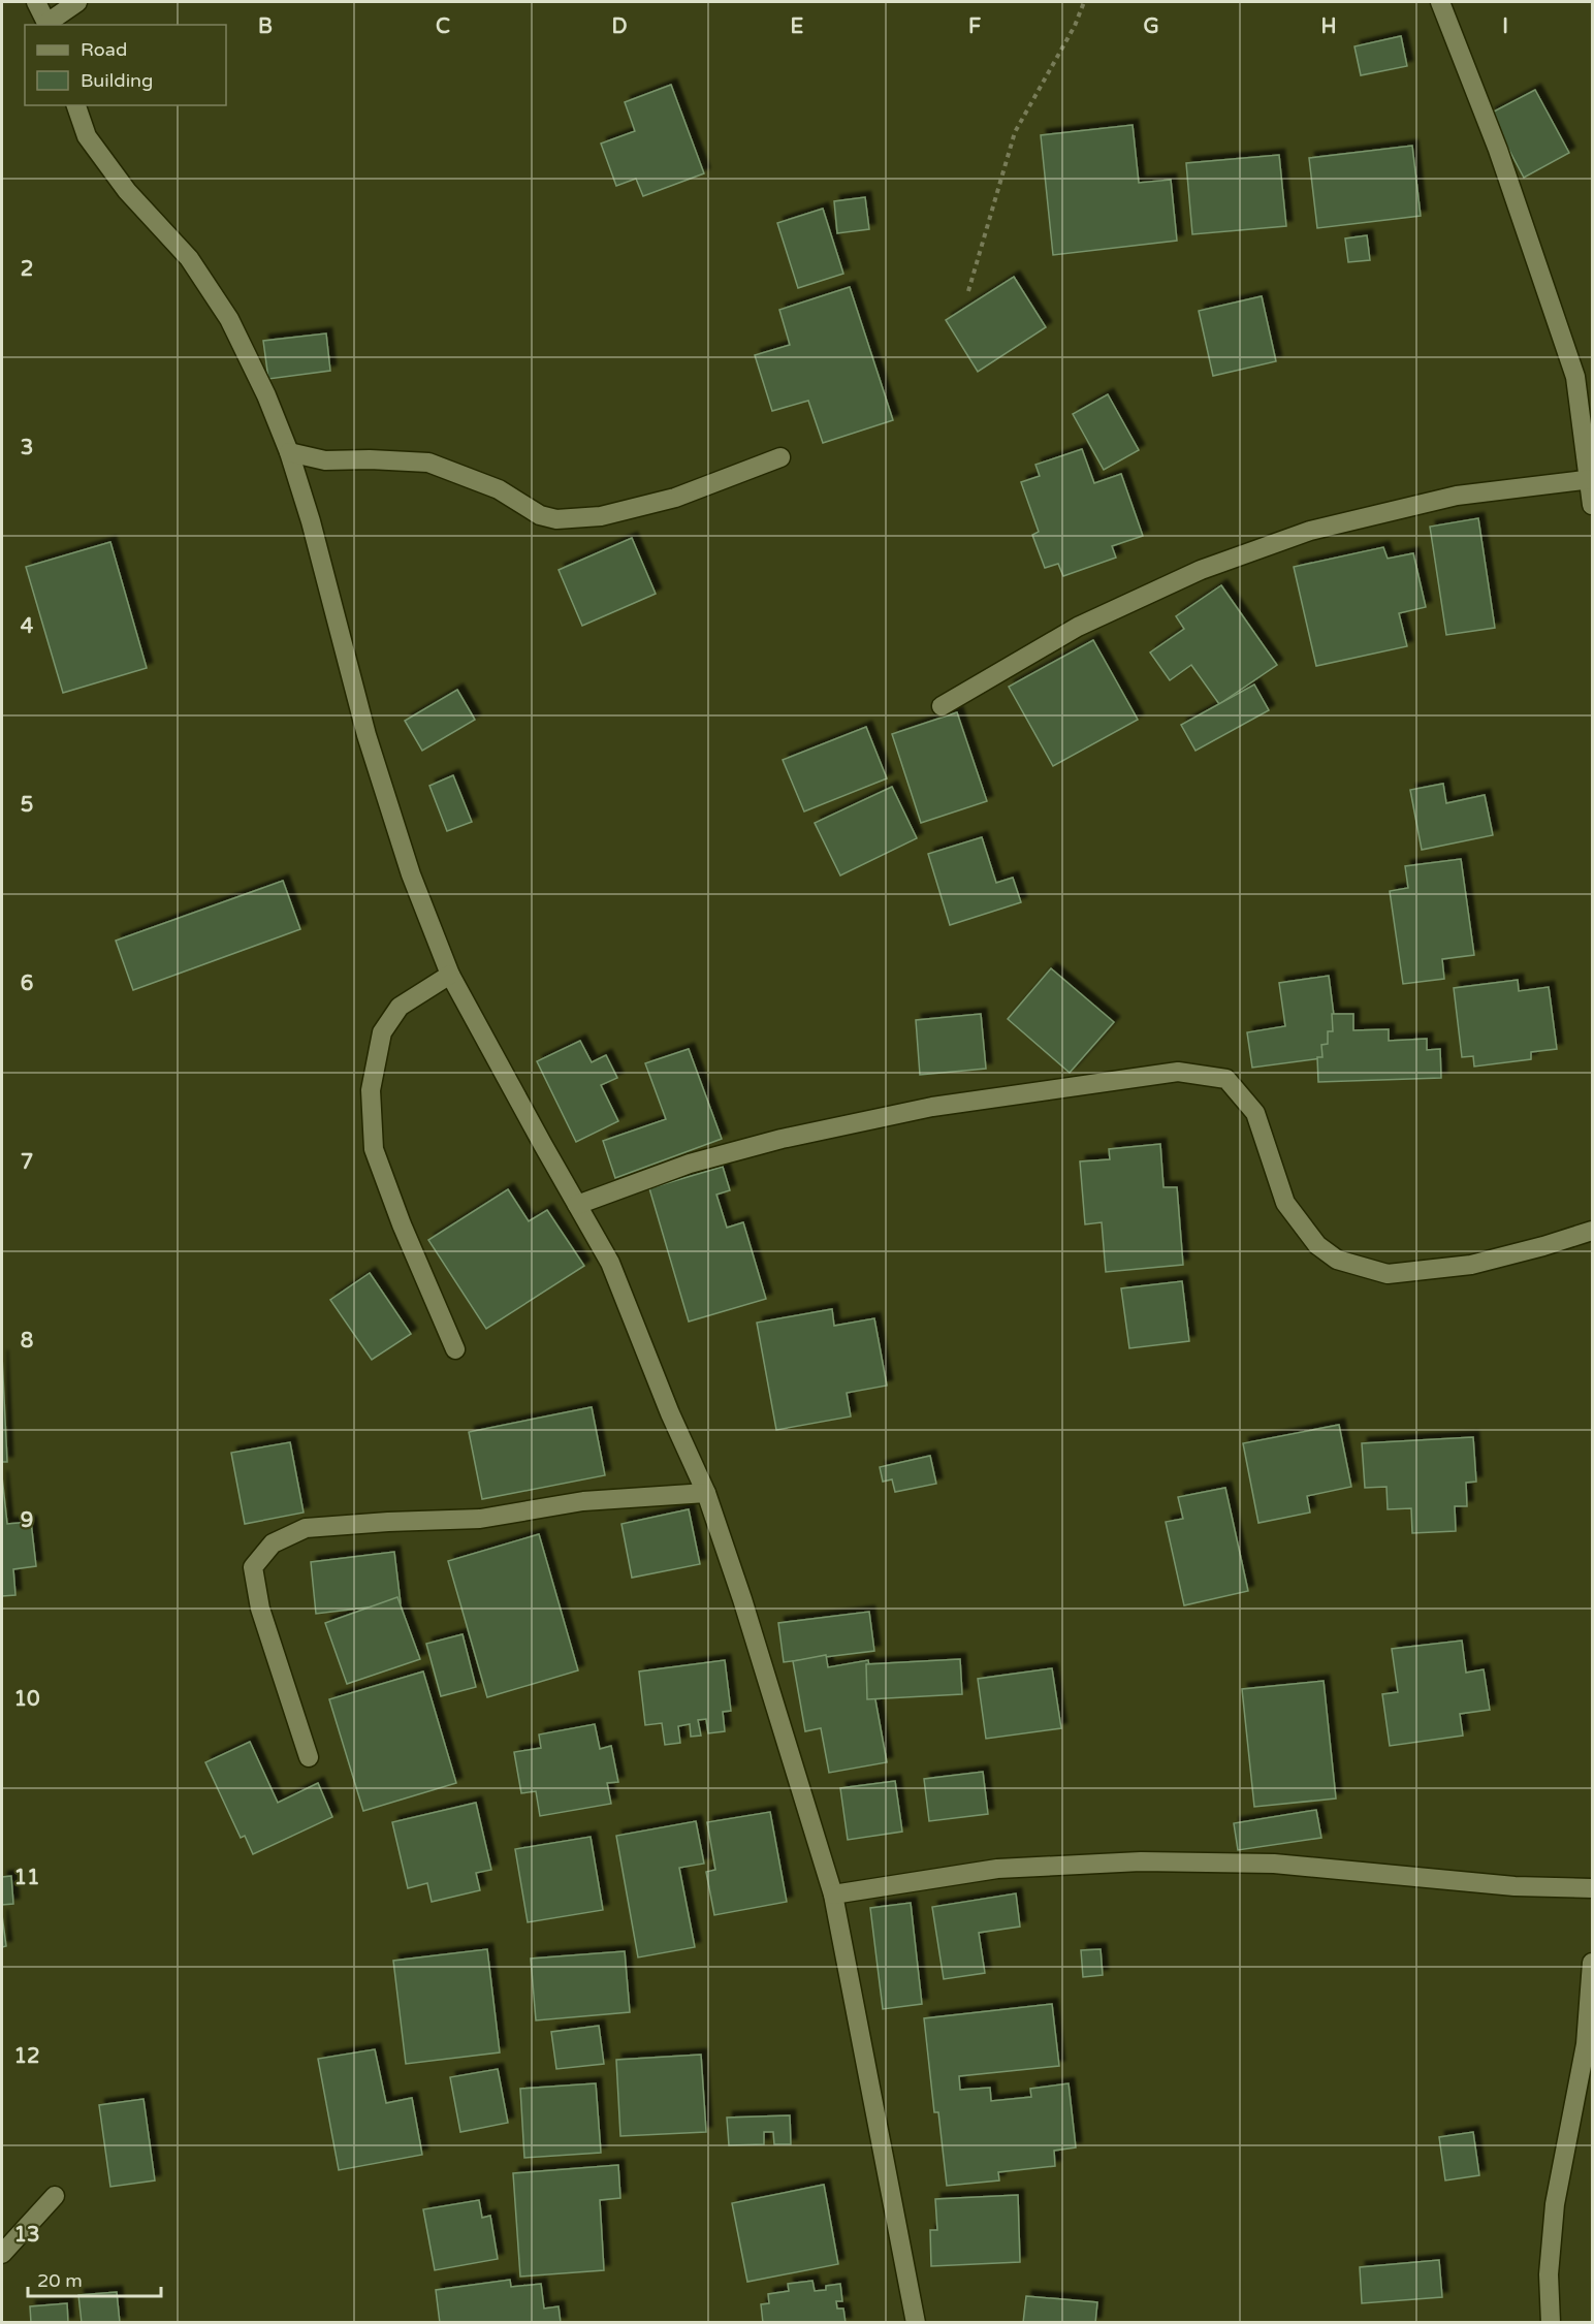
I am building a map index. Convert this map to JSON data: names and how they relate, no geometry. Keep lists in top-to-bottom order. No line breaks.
{"legend":["Road","Building"],"scale_bar":"20 m","grid":{"columns":["B","C","D","E","F","G","H","I"],"rows":["2","3","4","5","6","7","8","9","10","11","12","13"]}}
